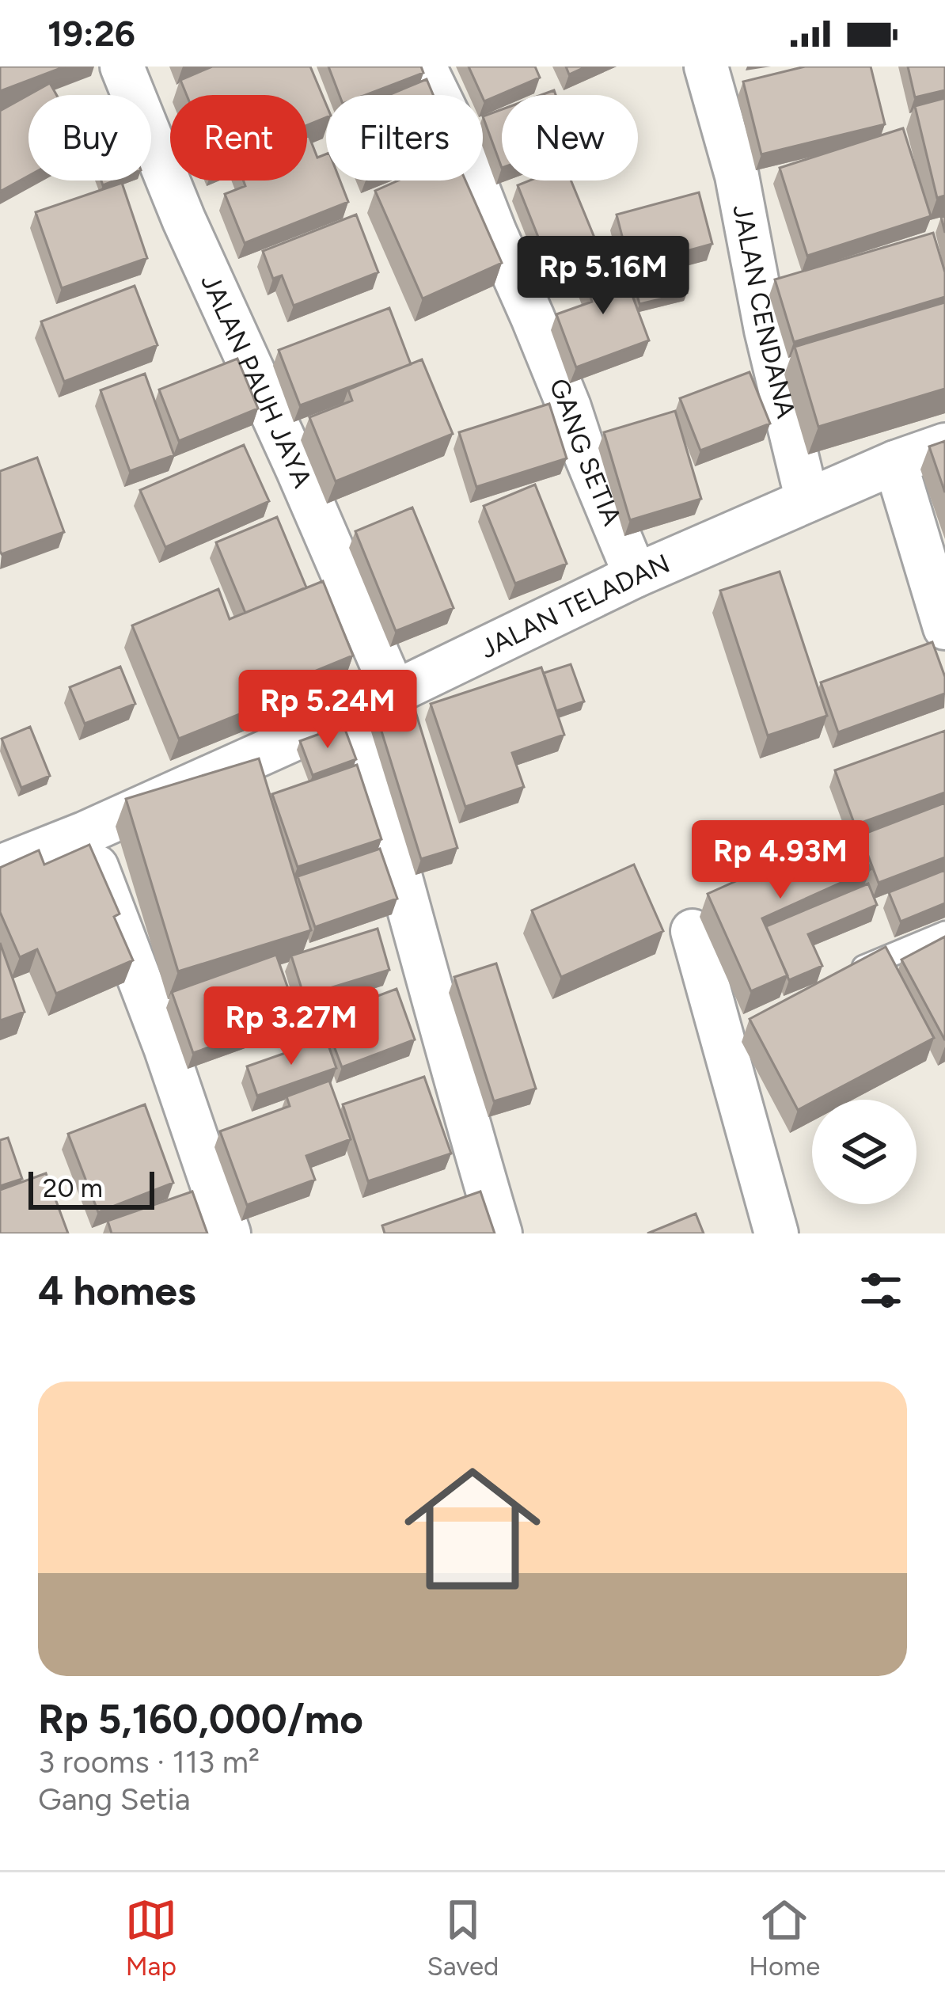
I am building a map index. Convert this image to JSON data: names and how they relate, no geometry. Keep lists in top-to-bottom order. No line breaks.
{"streets":{"street":["JALAN CENDANA","JALAN PAUH JAYA","GANG SETIA","JALAN TELADAN"]},"crossings":[["JALAN CENDANA","JALAN TELADAN"],["JALAN PAUH JAYA","JALAN TELADAN"],["GANG SETIA","JALAN TELADAN"]],"scale_bar":"20 m","page":{"status":"19:26","chip":["Buy","Rent","Filters","New"],"price":["Rp 5.16M","Rp 5.24M","Rp 4.93M","Rp 3.27M"],"scale":"20 m","heading":"4 homes","list":[{"name":"Rp 5,160,000/mo","note":"3 rooms · 113 m² · Gang Setia"}],"tabs":["Map","Saved","Home"]}}
